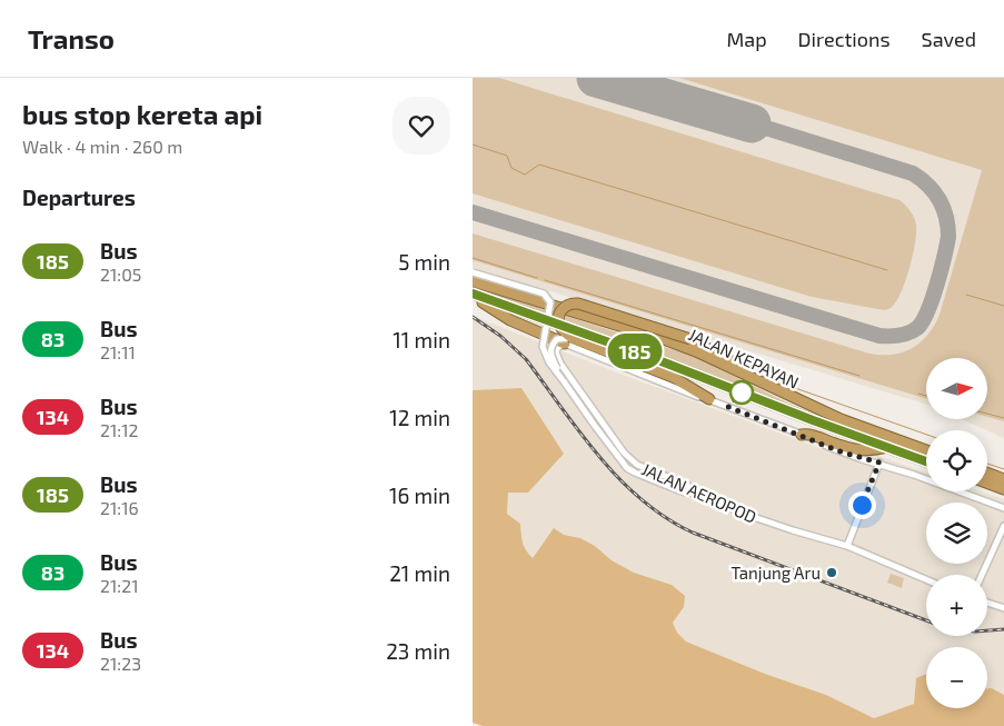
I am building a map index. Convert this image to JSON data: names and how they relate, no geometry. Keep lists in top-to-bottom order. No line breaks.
{"streets":{"highway":["JALAN KEPAYAN"],"street":["JALAN AEROPOD"]},"places":["Tanjung Aru"],"lines":["bus line 185"],"north":"right","page":{"header":"Transo","nav":["Map","Directions","Saved"],"heading":[["bus stop kereta api","Walk · 4 min · 260 m"],"Departures"],"on_map":"185","list":[{"mark":"185","name":"Bus","note":"21:05","value":"5 min"},{"mark":"83","name":"Bus","note":"21:11","value":"11 min"},{"mark":"134","name":"Bus","note":"21:12","value":"12 min"},{"mark":"185","name":"Bus","note":"21:16","value":"16 min"},{"mark":"83","name":"Bus","note":"21:21","value":"21 min"},{"mark":"134","name":"Bus","note":"21:23","value":"23 min"}],"map_buttons":["+","−"]}}
